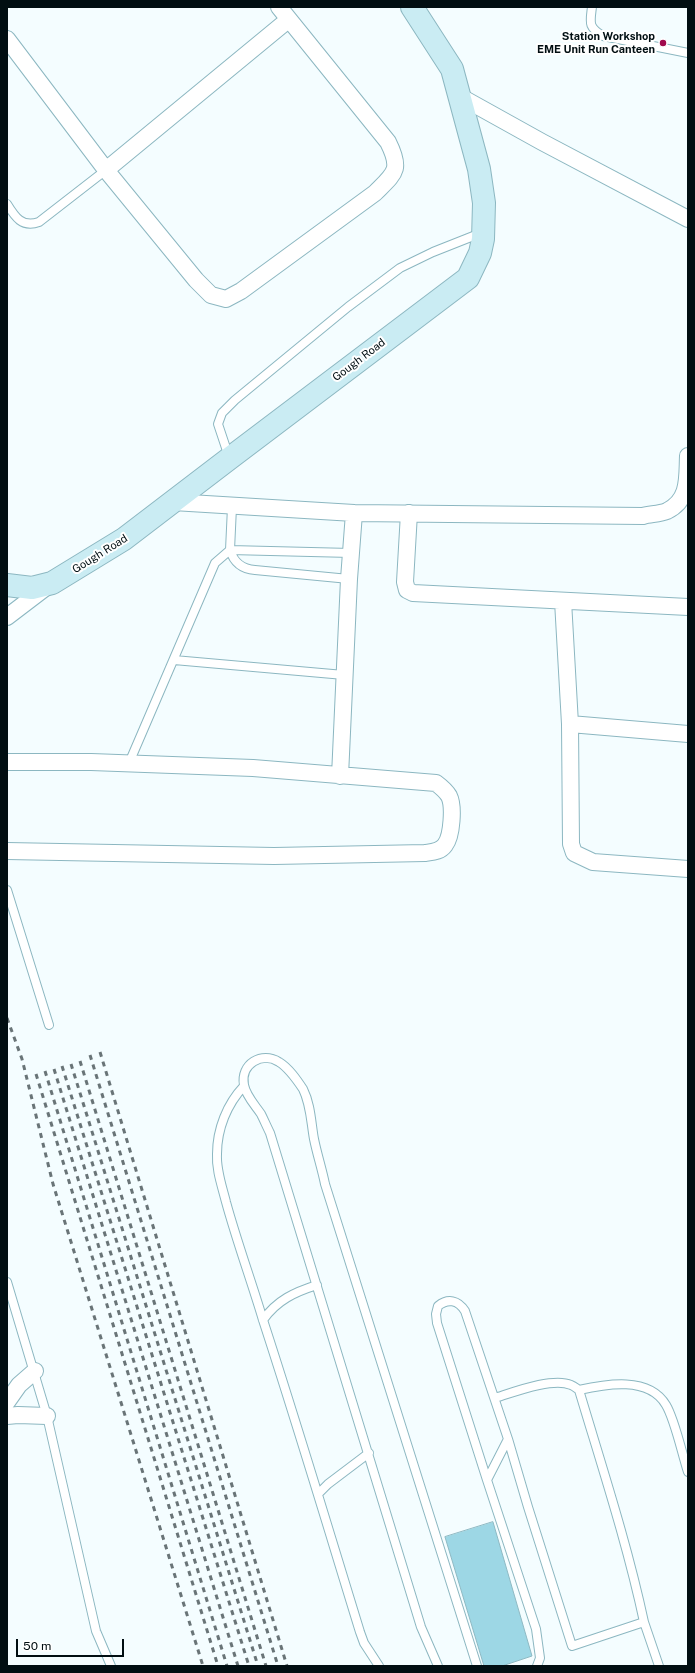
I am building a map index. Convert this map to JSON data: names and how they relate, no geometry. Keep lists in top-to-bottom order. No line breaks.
{"streets":{"street":["Gough Road"]},"places":["Station Workshop EME Unit Run Canteen"],"scale_bar":"50 m"}
